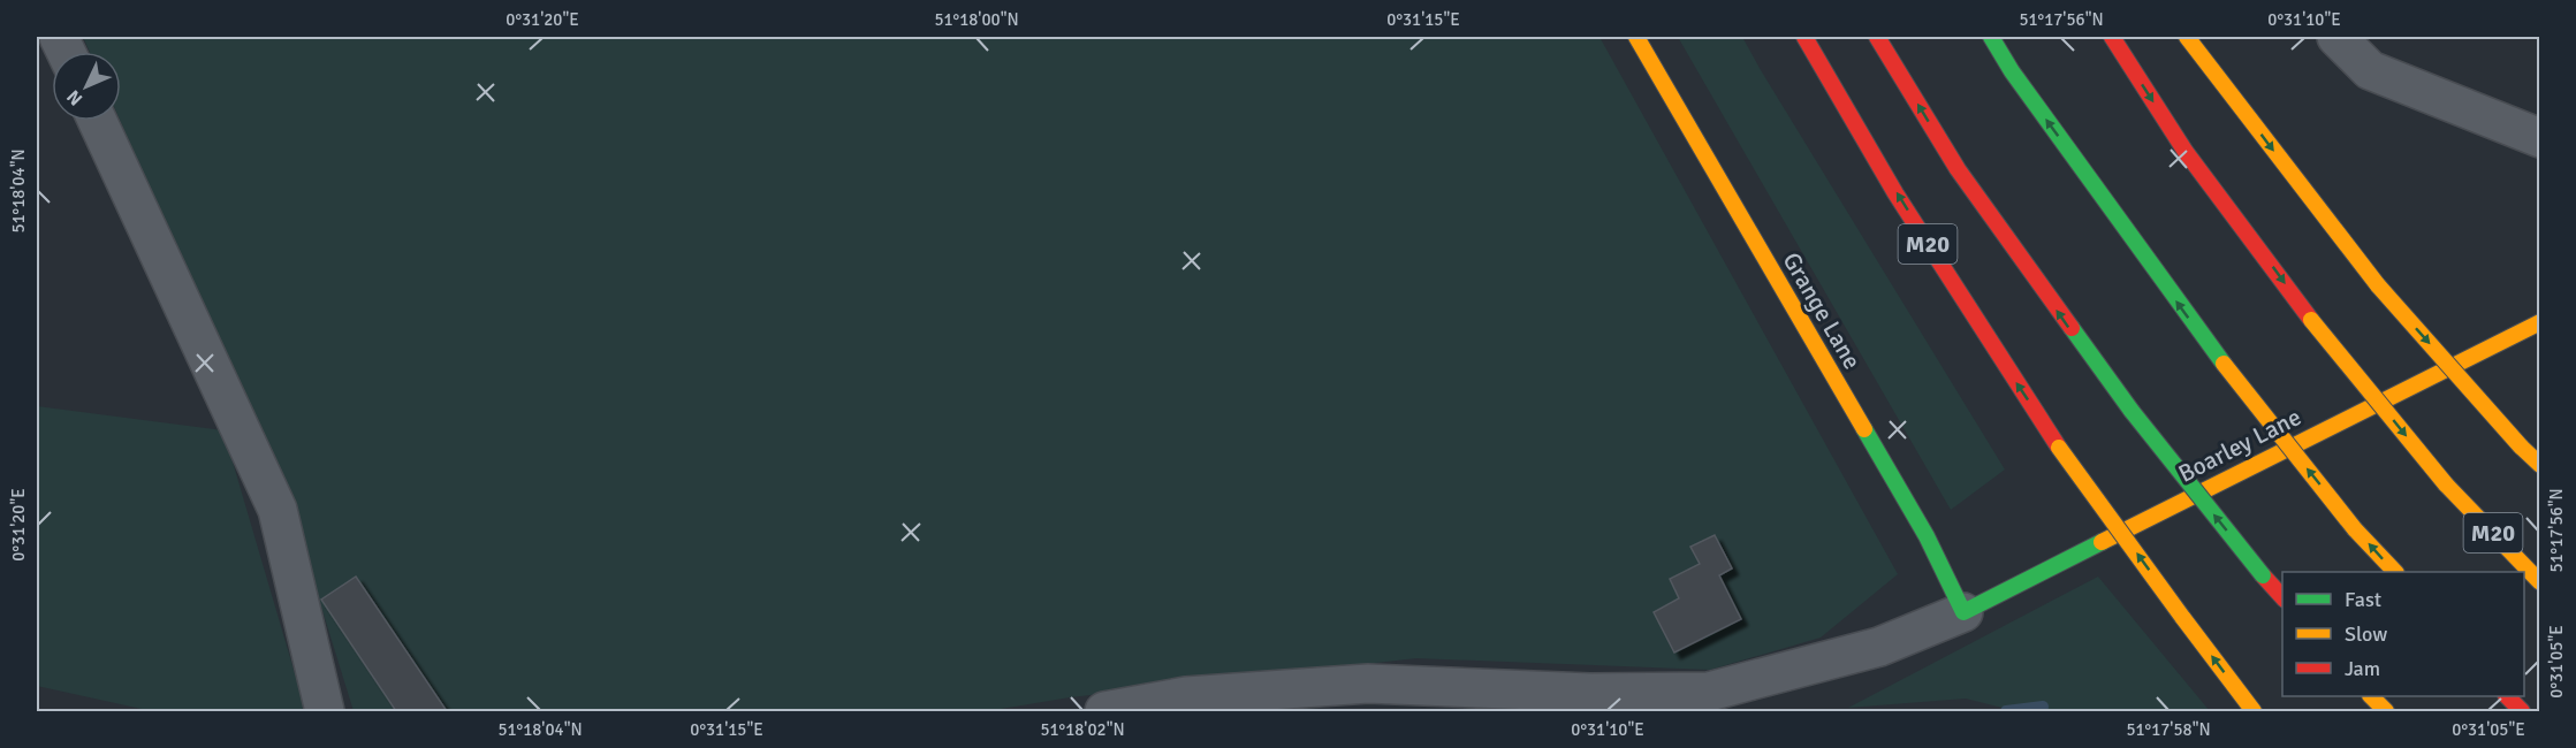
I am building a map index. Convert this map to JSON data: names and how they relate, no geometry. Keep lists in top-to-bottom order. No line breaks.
{"streets":{"main road":["M20","Grange Lane","Boarley Lane"]},"crossings":[["Grange Lane","Boarley Lane"]],"legend":["Fast","Slow","Jam"],"north":"bottom left","coordinates":["0°31'20\"E","51°18'00\"N","0°31'15\"E","51°17'56\"N","0°31'10\"E","51°18'04\"N","0°31'05\"E","51°18'02\"N","51°17'58\"N"]}
